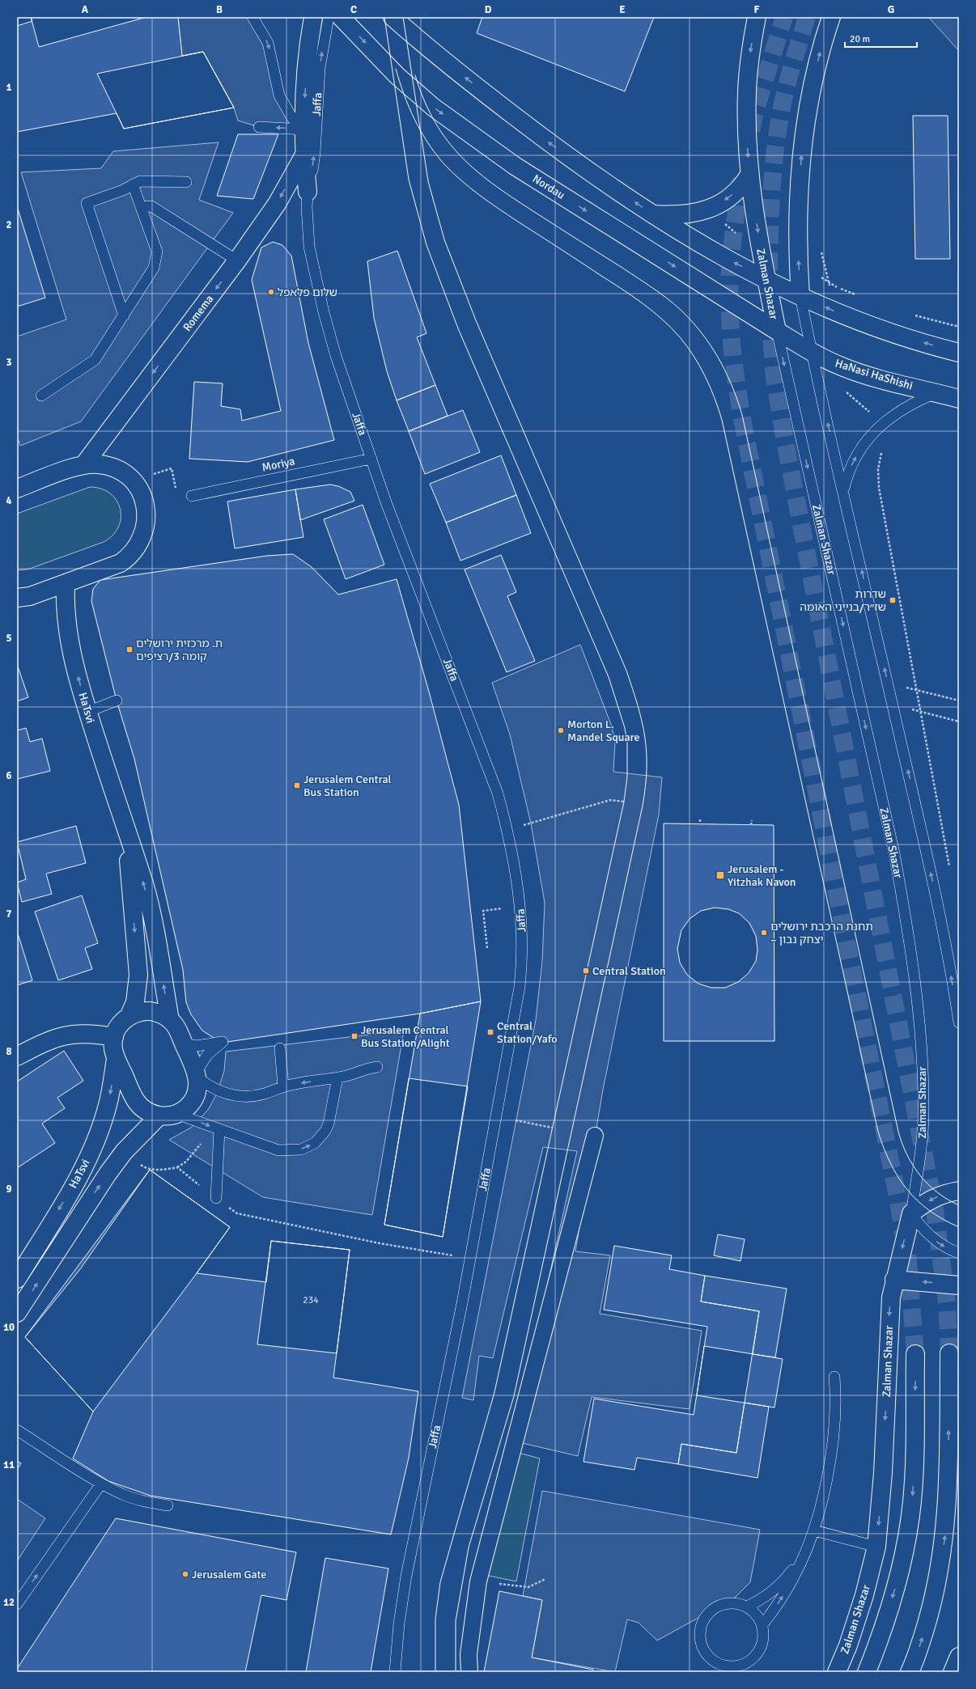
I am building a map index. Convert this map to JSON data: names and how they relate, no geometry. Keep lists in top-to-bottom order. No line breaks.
{"streets":{"street":["Jaffa","Nordau","Zalman Shazar","Romema","HaNasi HaShishi","HaTsvi"],"lane":["Moriya"]},"crossings":[["Jaffa","Romema"],["Jaffa","Moriya"],["Nordau","Zalman Shazar"],["Nordau","HaNasi HaShishi"],["Zalman Shazar","HaNasi HaShishi"]],"one_way":["Romema"],"places":{"other":["שלום פלאפל","Morton L. Mandel Square","תחנת הרכבת ירושלים – יצחק נבון","Jerusalem Gate"],"transit":["שדרות שז״ר/בנייני האומה","ת. מרכזית ירושלים קומה 3/רציפים","Jerusalem Central Bus Station","Jerusalem - Yitzhak Navon","Central Station","Central Station/Yafo","Jerusalem Central Bus Station/Alight"]},"house_numbers":["234"],"scale_bar":"20 m","grid":{"columns":["A","B","C","D","E","F","G"],"rows":["1","2","3","4","5","6","7","8","9","10","11","12"]}}
